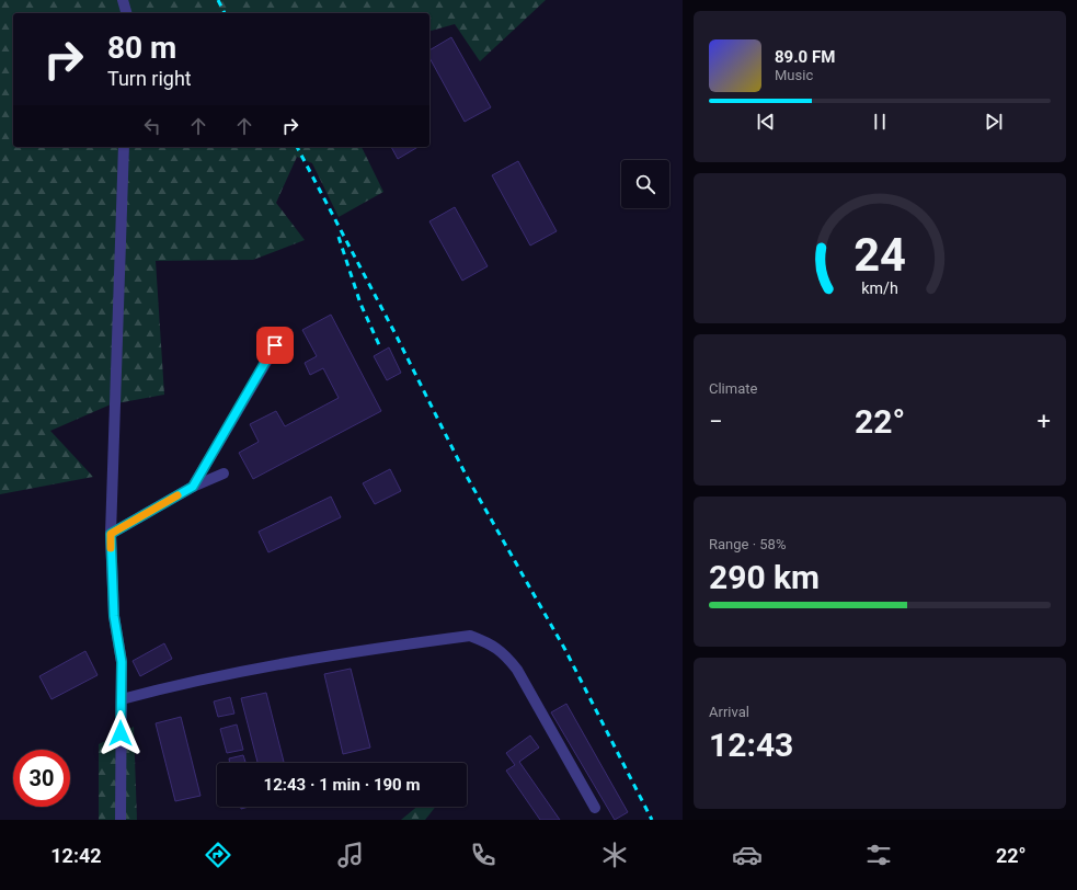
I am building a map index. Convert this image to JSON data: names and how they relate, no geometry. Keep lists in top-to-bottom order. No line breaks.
{"page":{"turn":["80 m","Turn right"],"song":["89.0 FM","Music"],"tile":["Climate",["Range · 58%","290 km"],["Arrival","12:43"]],"heat":["−","22°","+"],"limit":"30","trip":"12:43 · 1 min · 190 m","tabs":["12:42","22°"],"gauge":["24","km/h"]}}
